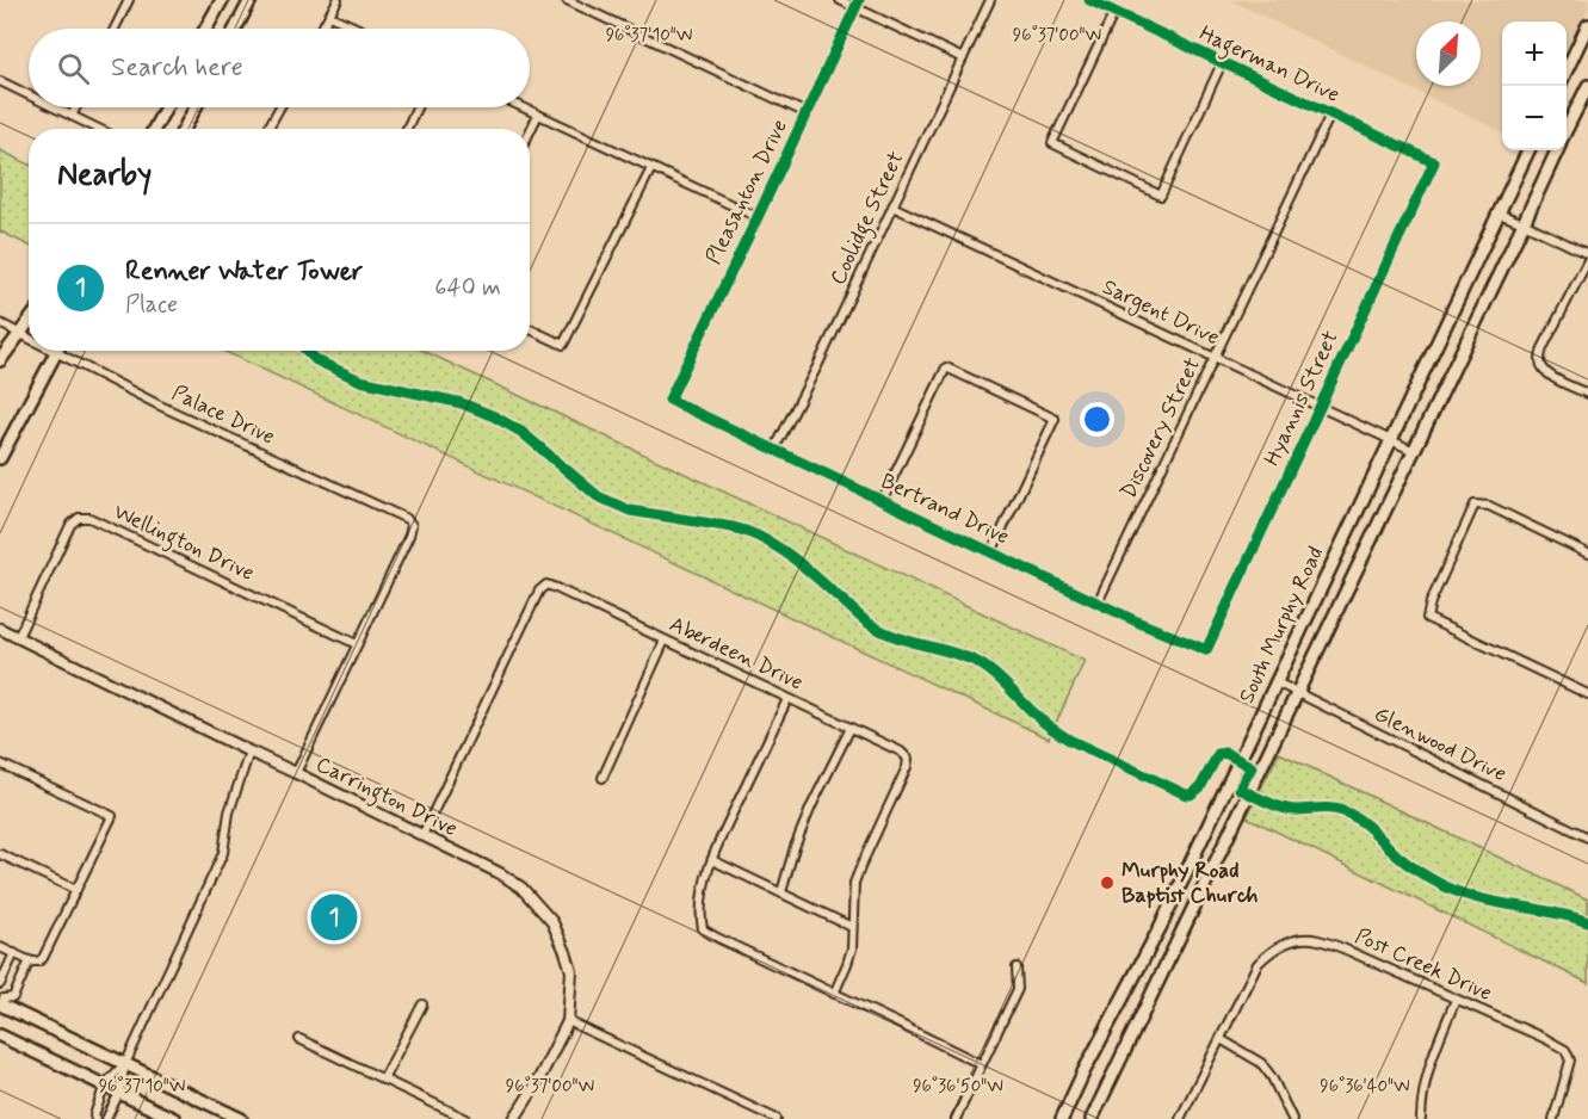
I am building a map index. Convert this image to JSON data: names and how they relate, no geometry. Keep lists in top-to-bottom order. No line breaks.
{"streets":{"main road":["South Murphy Road"],"street":["Hagerman Drive","Pleasanton Drive","Coolidge Street","Sargent Drive","Hyannis Street","Palace Drive","Discovery Street","Bertrand Drive","Wellington Drive","Aberdeen Drive","Glenwood Drive","Carrington Drive","Post Creek Drive"]},"crossings":[["Hagerman Drive","Hyannis Street"],["Hagerman Drive","Discovery Street"],["Pleasanton Drive","Bertrand Drive"],["Coolidge Street","Sargent Drive"],["Coolidge Street","Bertrand Drive"],["Sargent Drive","Hyannis Street"],["Sargent Drive","Discovery Street"],["Sargent Drive","South Murphy Road"],["Hyannis Street","Bertrand Drive"],["Palace Drive","Wellington Drive"],["Discovery Street","Bertrand Drive"],["Wellington Drive","Carrington Drive"],["South Murphy Road","Glenwood Drive"],["Aberdeen Drive","Carrington Drive"]],"places":["Murphy Road Baptist Church"],"north":"top right","page":{"map_buttons":["+","−"],"search":"Search here","heading":"Nearby","list":[{"mark":"1","name":"Renner Water Tower","note":"Place","value":"640 m"}],"pins":"1"},"coordinates":["96°37'10\"W","96°37'00\"W","96°36'50\"W","96°36'40\"W"]}
